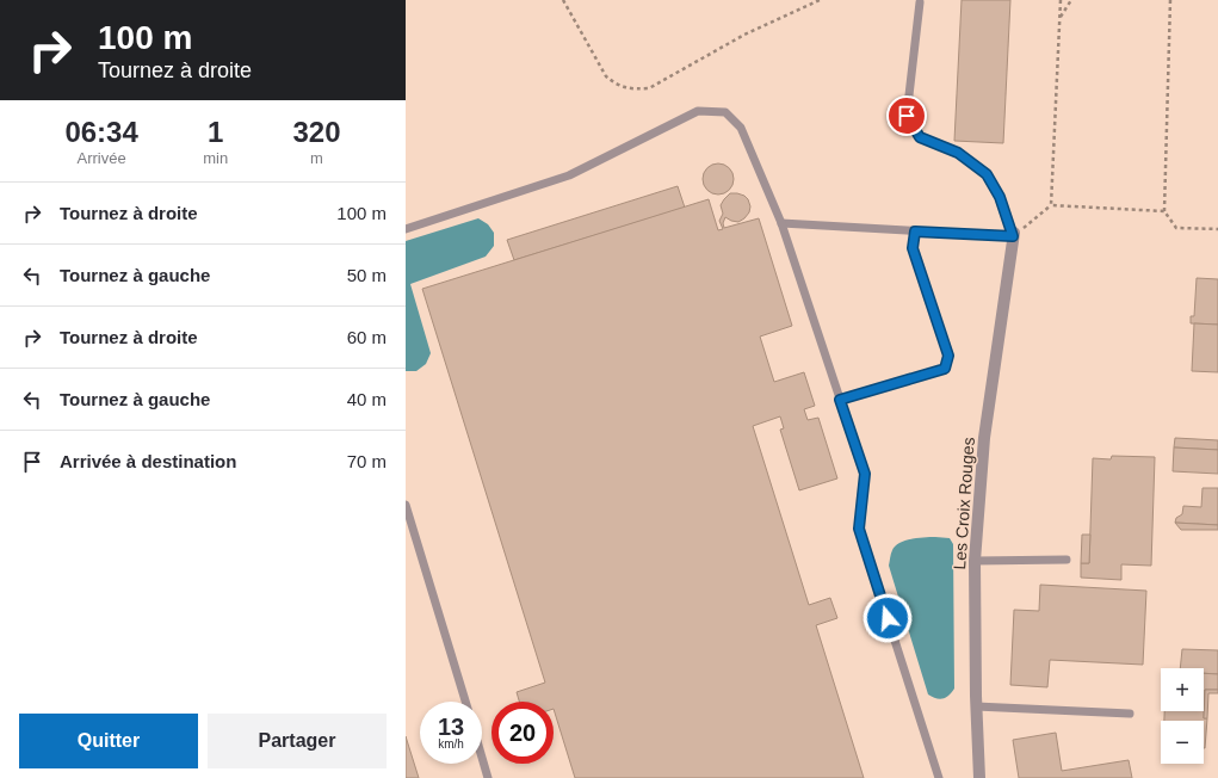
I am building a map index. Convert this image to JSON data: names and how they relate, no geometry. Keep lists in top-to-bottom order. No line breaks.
{"streets":{"street":["Les Croix Rouges"]},"page":{"turn":["100 m","Tournez à droite"],"eta":["06:34","Arrivée","1","min","320","m"],"list":[{"name":"Tournez à droite","value":"100 m"},{"name":"Tournez à gauche","value":"50 m"},{"name":"Tournez à droite","value":"60 m"},{"name":"Tournez à gauche","value":"40 m"},{"name":"Arrivée à destination","value":"70 m"}],"map_buttons":["+","−"],"speed":"13 km/h","limit":"20","buttons":["Quitter","Partager"]}}
